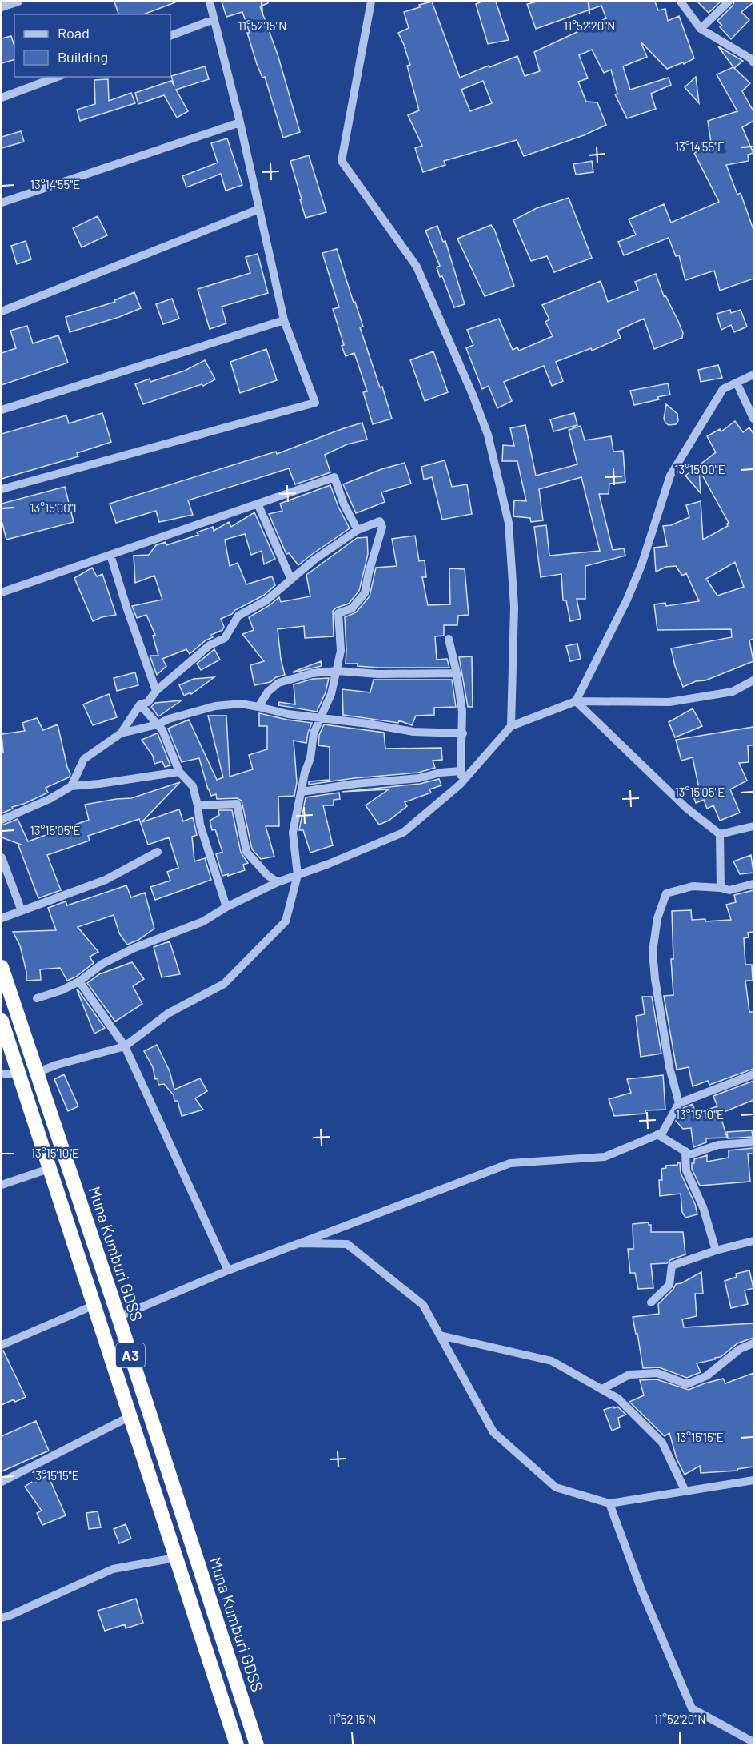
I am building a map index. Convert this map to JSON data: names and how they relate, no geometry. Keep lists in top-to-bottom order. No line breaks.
{"streets":{"highway":["Muna Kumburi GDSS","A3"]},"legend":["Road","Building"],"coordinates":["11°52'15\"N","11°52'20\"N","13°14'55\"E","13°15'00\"E","13°15'05\"E","13°15'10\"E","13°15'15\"E"]}
